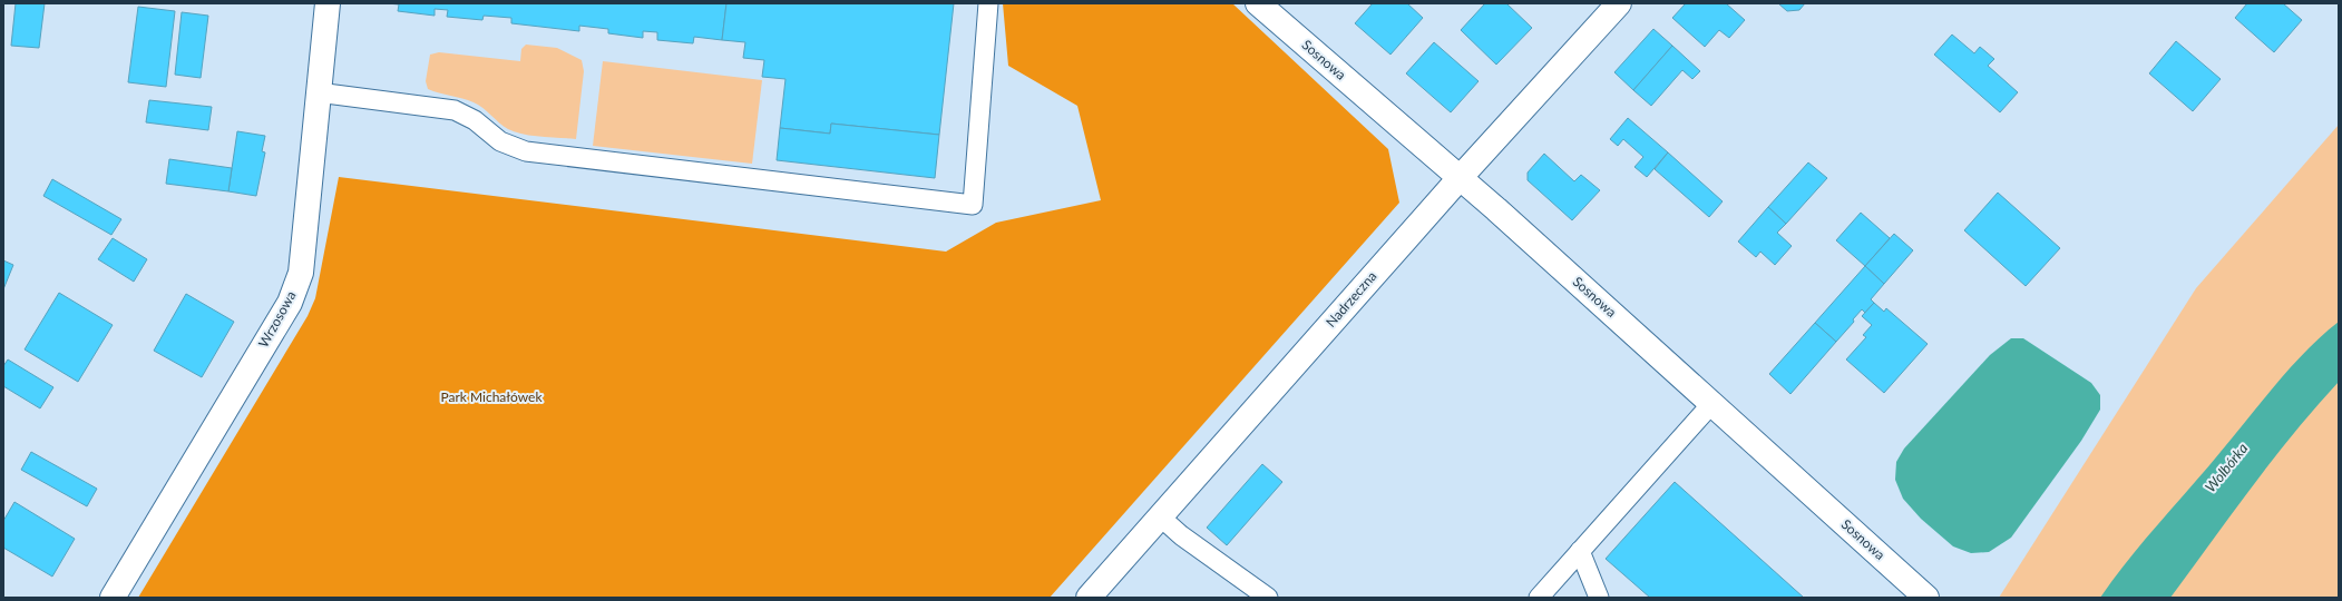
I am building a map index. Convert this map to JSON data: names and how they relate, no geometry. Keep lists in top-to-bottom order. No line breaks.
{"streets":{"street":["Sosnowa","Nadrzeczna","Wrzosowa"]},"crossings":[["Sosnowa","Nadrzeczna"]],"water":["Wolbórka"],"parks":["Park Michałówek"]}
